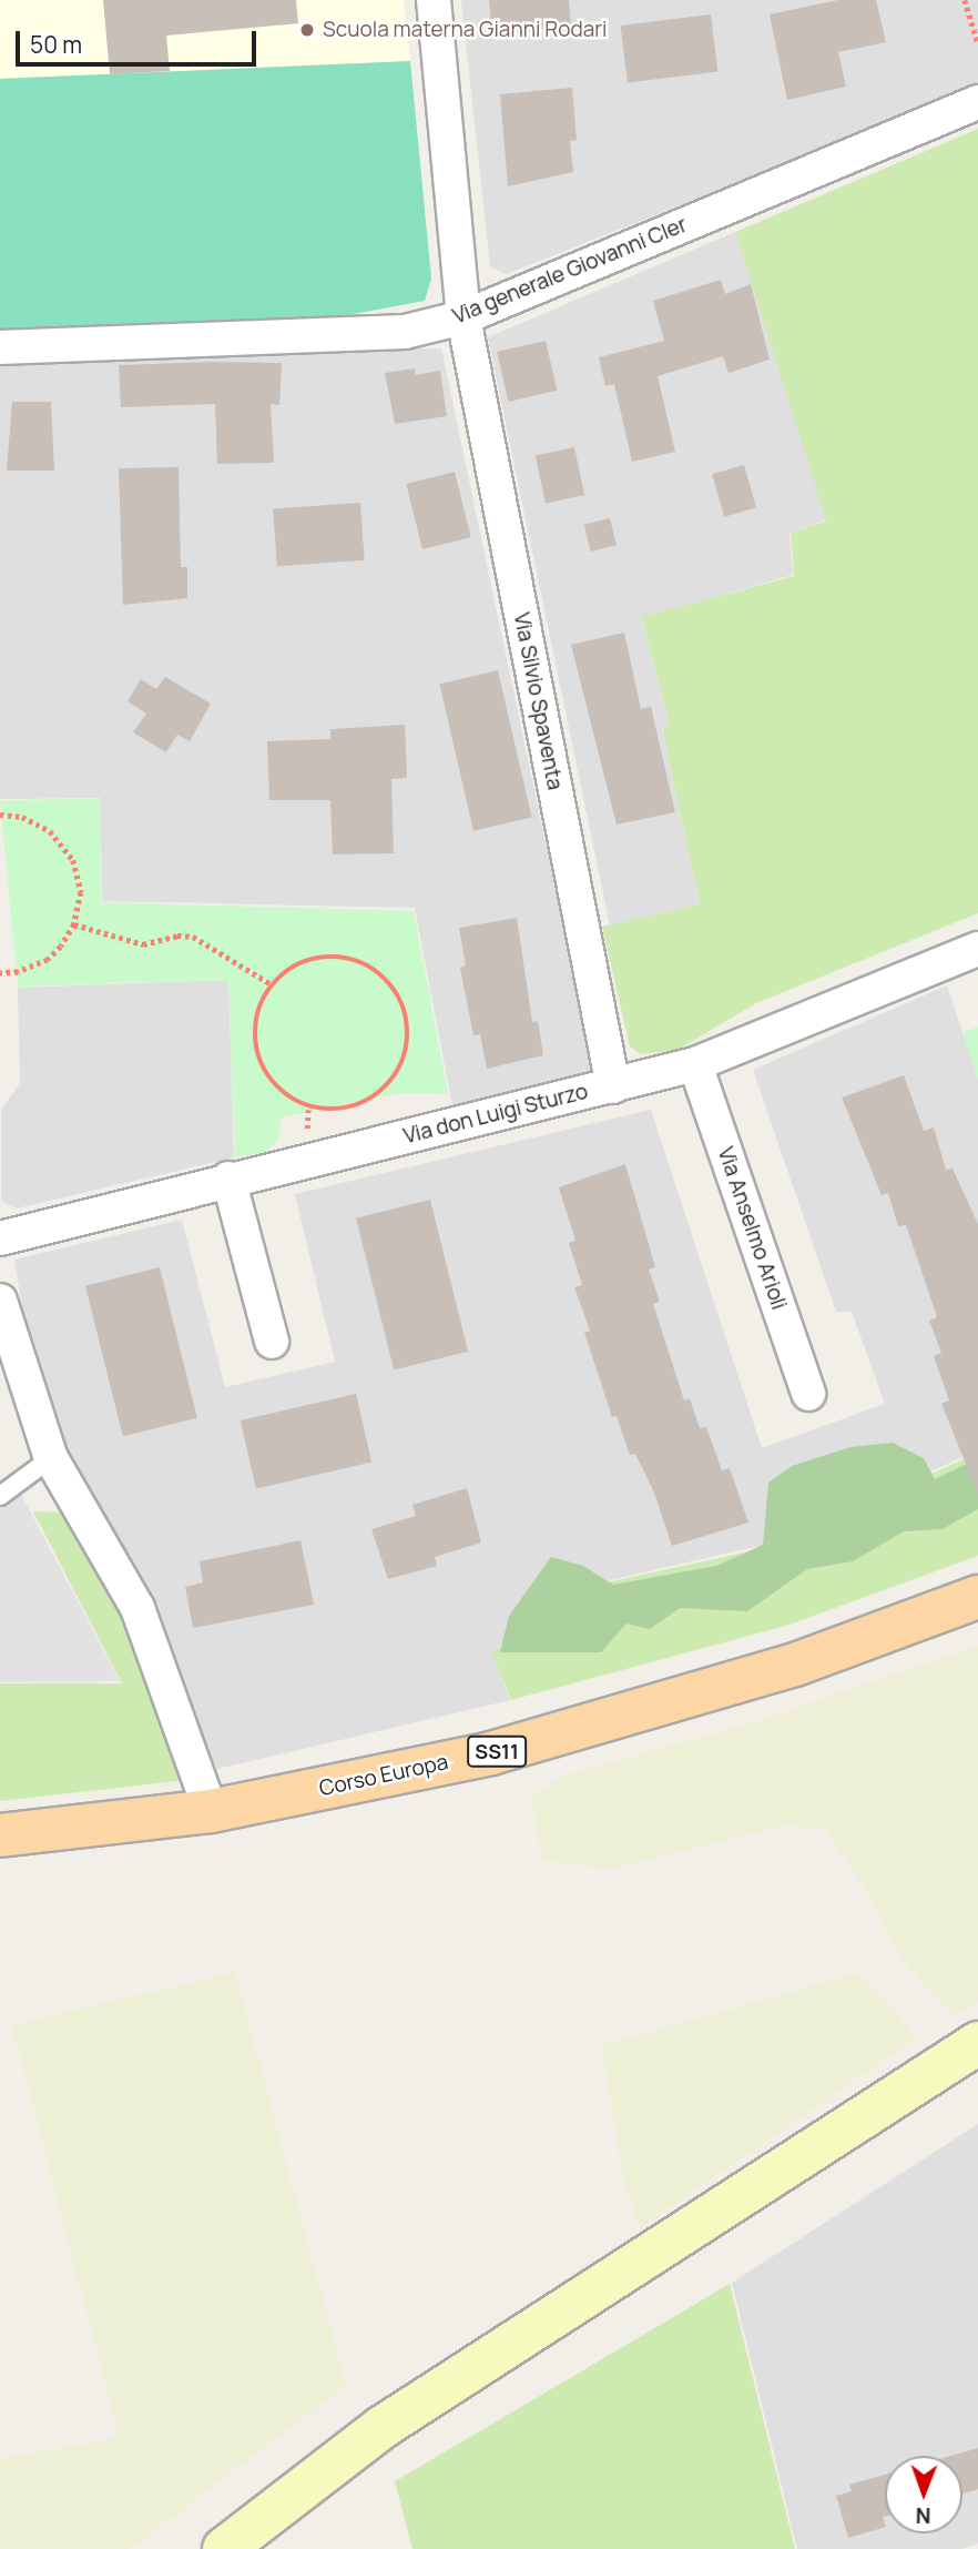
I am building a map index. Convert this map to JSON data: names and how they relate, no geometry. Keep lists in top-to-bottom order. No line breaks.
{"streets":{"main road":["SS11","Corso Europa"],"street":["Via generale Giovanni Cler","Via Silvio Spaventa","Via don Luigi Sturzo","Via Anselmo Arioli"]},"crossings":[["Via generale Giovanni Cler","Via Silvio Spaventa"],["Via Silvio Spaventa","Via don Luigi Sturzo"],["Via don Luigi Sturzo","Via Anselmo Arioli"]],"places":["Scuola materna Gianni Rodari"],"scale_bar":"50 m","north":"bottom"}
